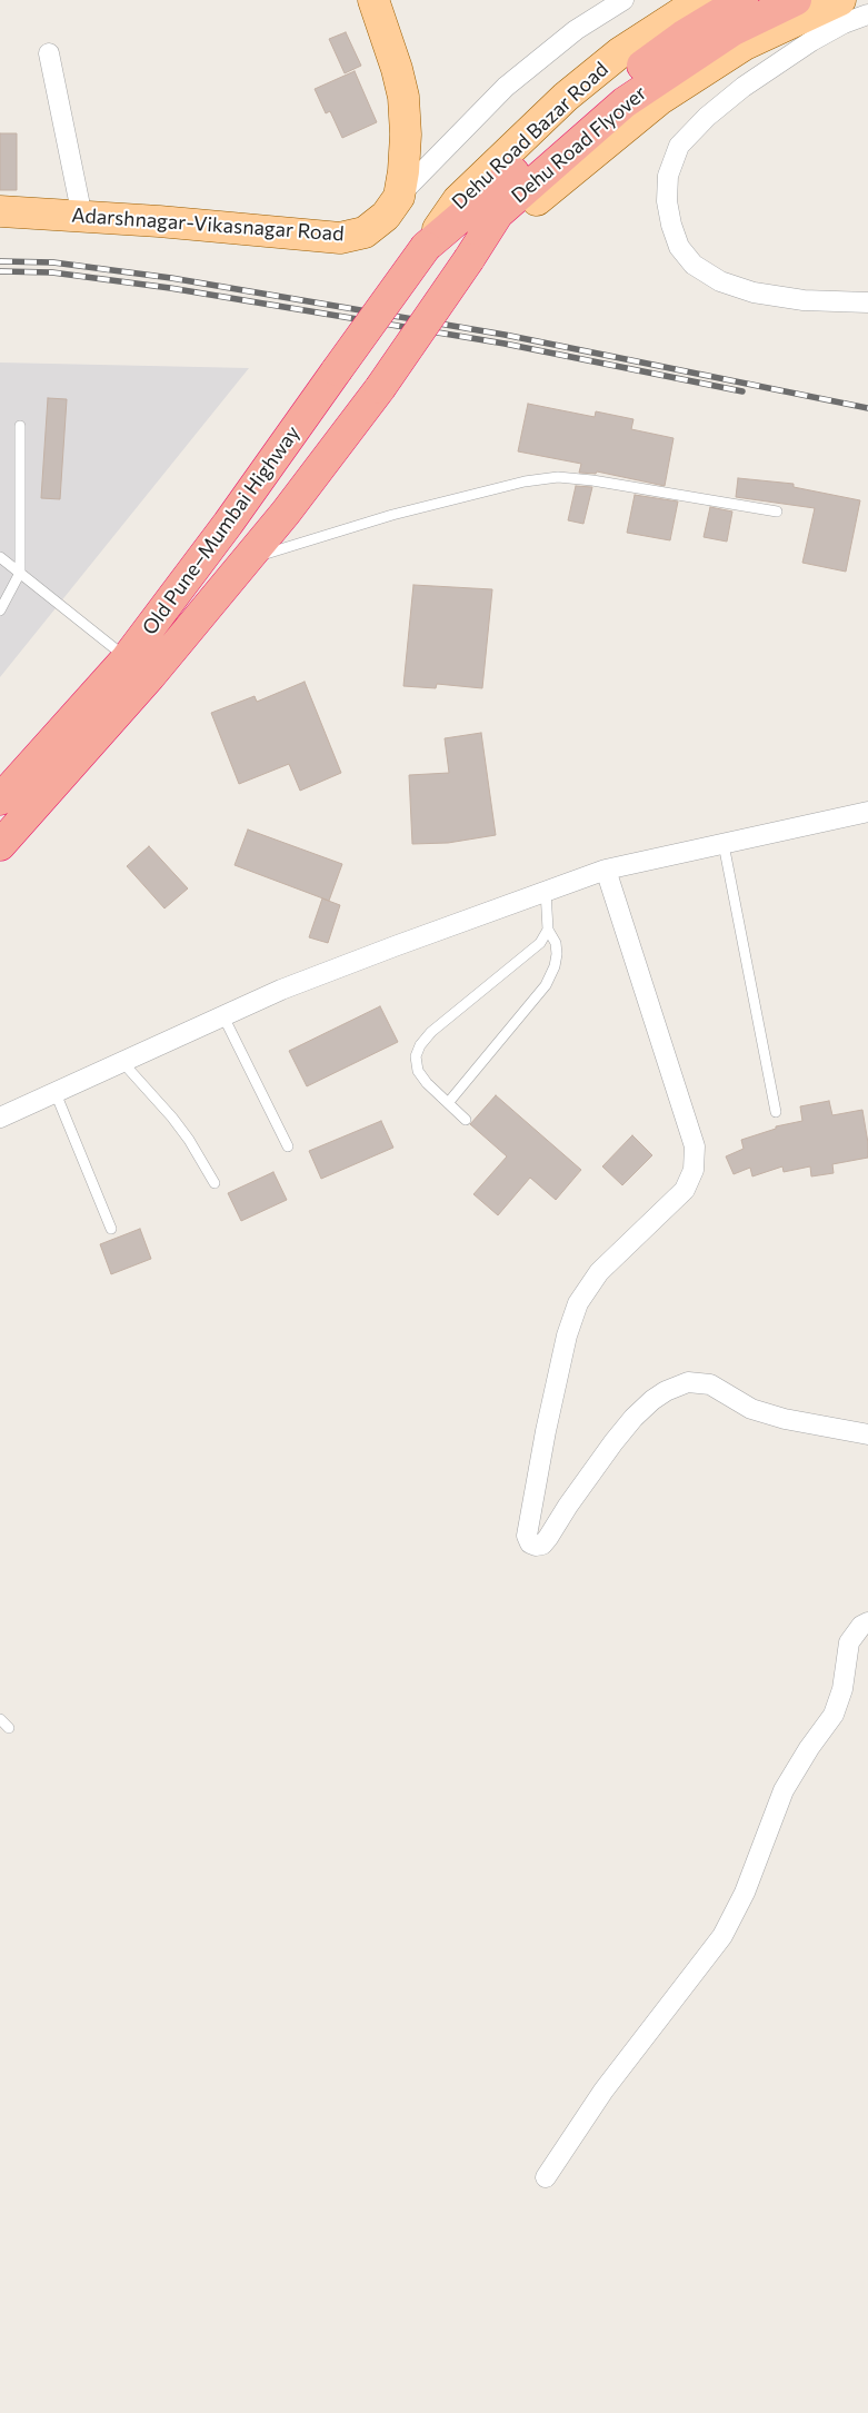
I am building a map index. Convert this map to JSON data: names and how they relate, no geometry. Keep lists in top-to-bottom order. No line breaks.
{"streets":{"highway":["Dehu Road Flyover","Old Pune–Mumbai Highway"],"main road":["Dehu Road Bazar Road","Adarshnagar-Vikasnagar Road"]},"crossings":[["Dehu Road Bazar Road","Dehu Road Flyover"],["Dehu Road Bazar Road","Old Pune–Mumbai Highway"],["Dehu Road Flyover","Old Pune–Mumbai Highway"]]}
